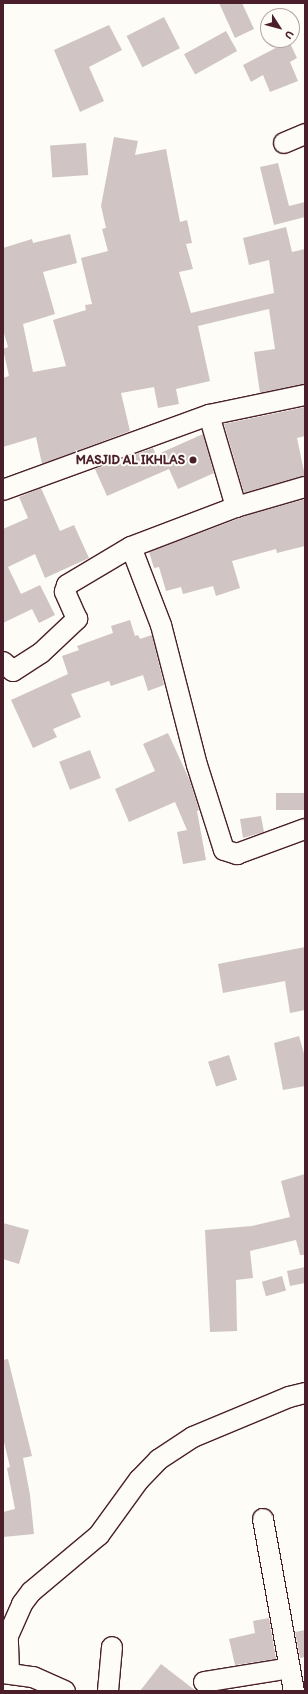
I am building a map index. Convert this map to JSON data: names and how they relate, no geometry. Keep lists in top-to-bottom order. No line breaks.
{"places":["MASJID AL IKHLAS"],"north":"bottom right"}
